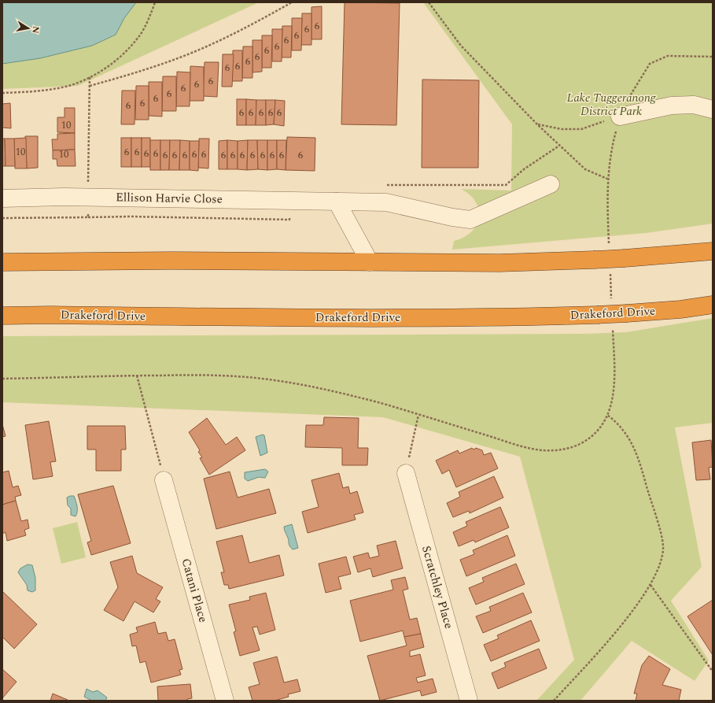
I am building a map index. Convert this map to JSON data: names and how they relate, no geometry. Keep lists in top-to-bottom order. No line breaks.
{"streets":{"highway":["Drakeford Drive"],"street":["Ellison Harvie Close","Scratchley Place","Catani Place"]},"parks":["Lake Tuggeranong District Park"],"house_numbers":["6","6","6","6","6","6","6","6","6","6","6","6","6","6","6","6","6","6","6","6","6","6","10","10","6","6","6","6","10","6","6","6","6","6","6","6","6","6","6","6","6","6"],"north":"right"}
